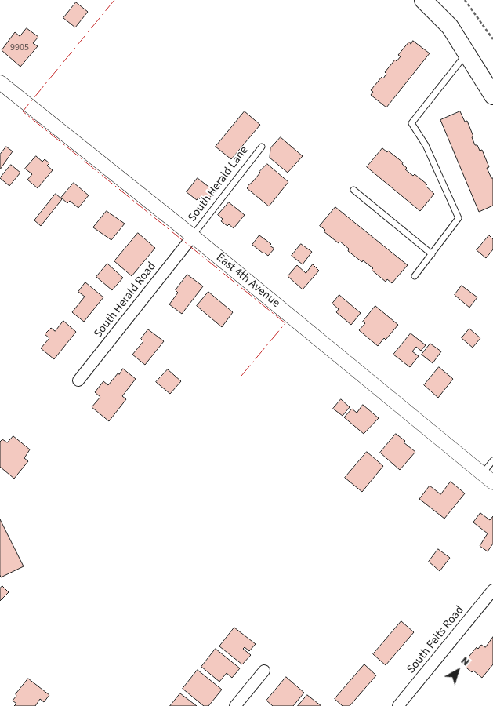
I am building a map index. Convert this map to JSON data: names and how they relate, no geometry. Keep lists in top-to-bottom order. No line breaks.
{"streets":{"street":["East 4th Avenue","South Herald Road","South Felts Road"],"lane":["South Herald Lane"]},"crossings":[["South Herald Lane","East 4th Avenue"],["South Herald Lane","South Herald Road"],["East 4th Avenue","South Herald Road"]],"house_numbers":["9905"],"north":"top right"}
